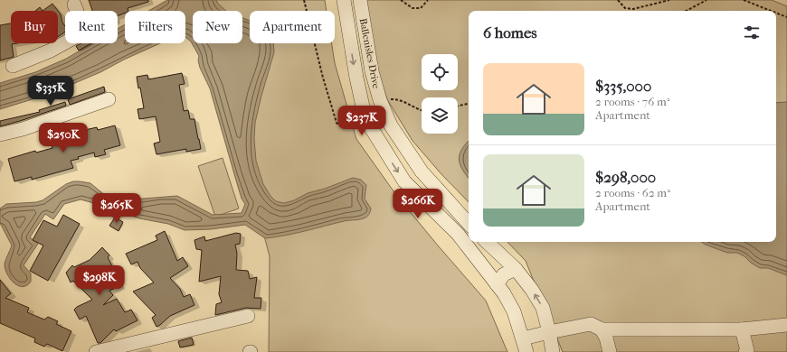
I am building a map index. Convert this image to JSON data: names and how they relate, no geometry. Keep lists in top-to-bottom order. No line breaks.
{"streets":{"street":["Ballenisles Drive"]},"page":{"chip":["Buy","Rent","Filters","New","Apartment"],"heading":"6 homes","list":[{"name":"$335,000","note":"2 rooms · 76 m² · Apartment"},{"name":"$298,000","note":"2 rooms · 62 m² · Apartment"}],"price":["$335K","$237K","$250K","$266K","$265K","$298K"]}}
